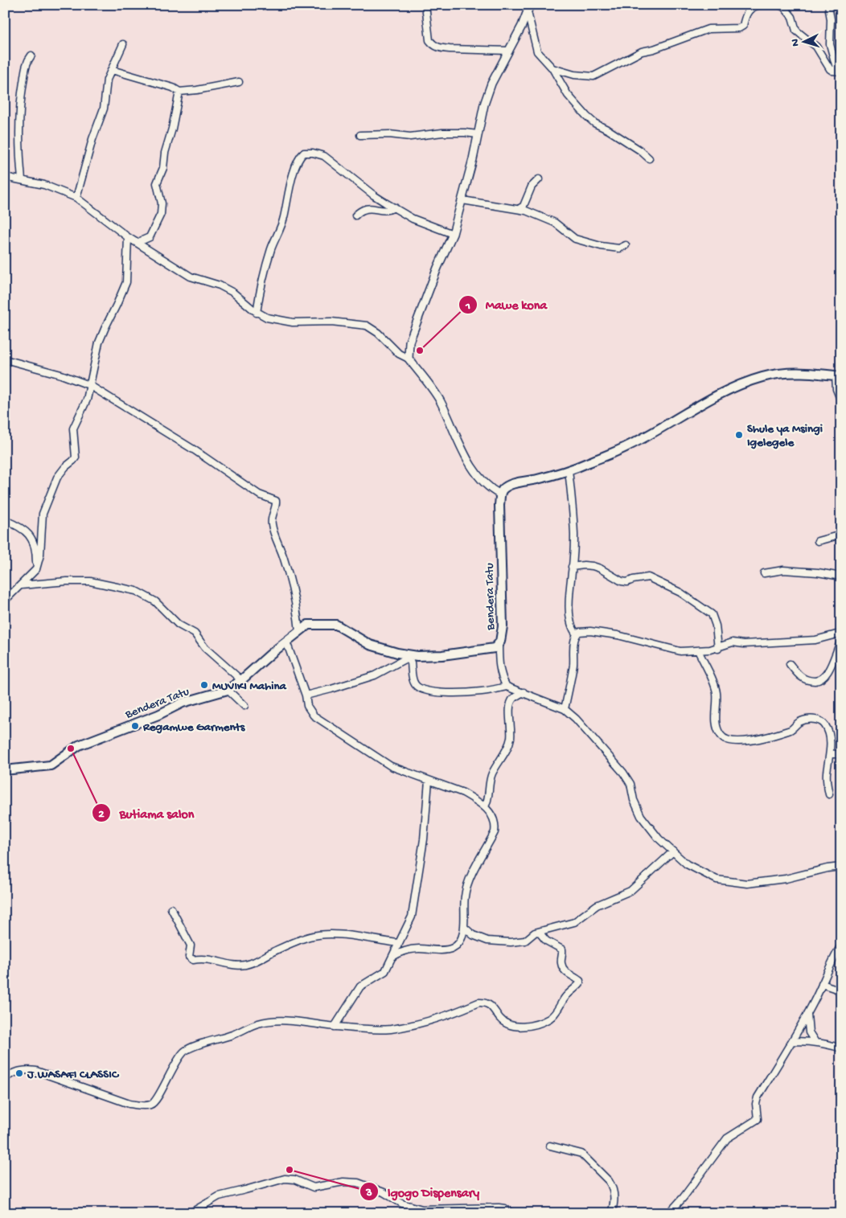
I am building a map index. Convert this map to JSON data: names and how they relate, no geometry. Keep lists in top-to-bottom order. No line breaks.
{"streets":{"main road":["Bendera Tatu"]},"places":["Mawe kona","Shule ya Msingi Igelegele","MUVIKI Mahina","Regamwe Garments","Butiama salon","J.WASAFI CLASSIC","Igogo Dispensary"],"north":"left"}
